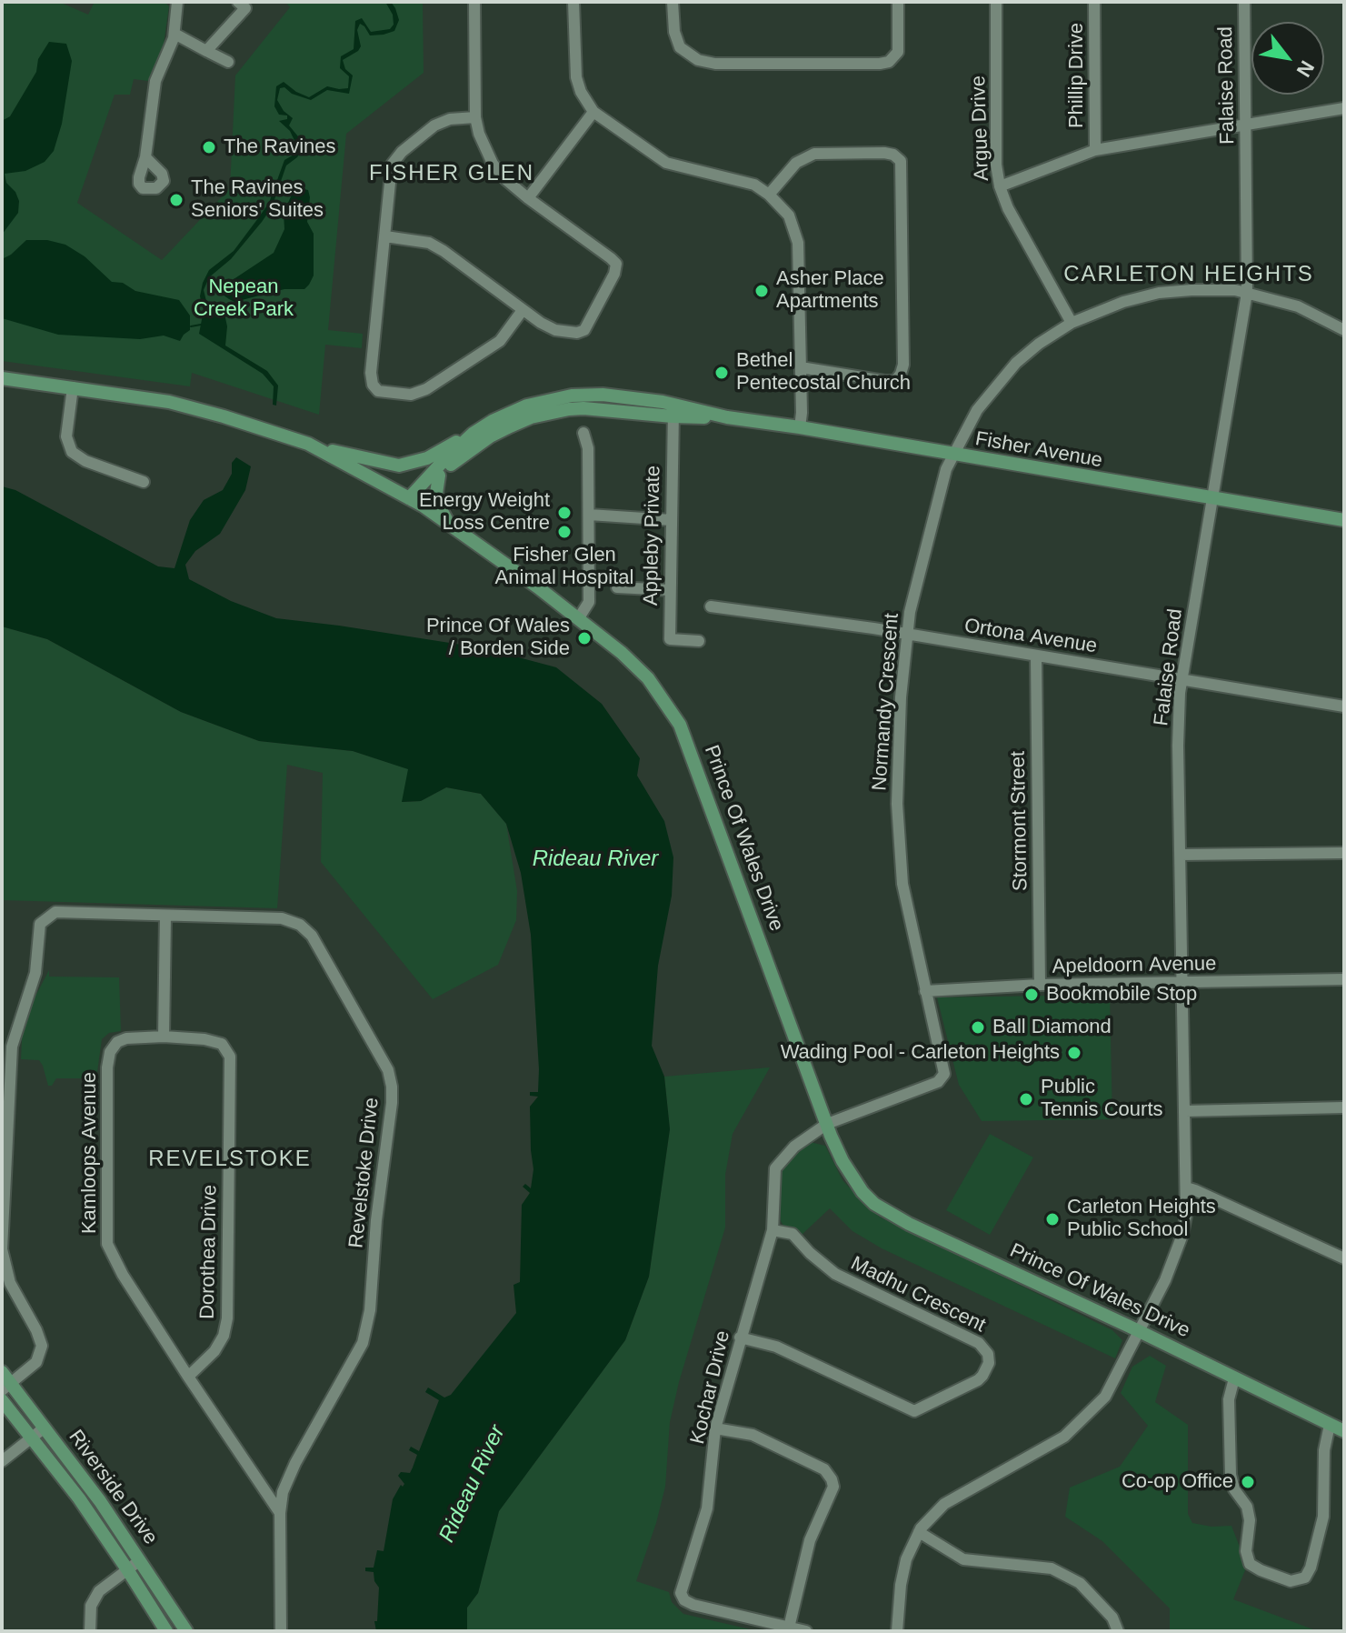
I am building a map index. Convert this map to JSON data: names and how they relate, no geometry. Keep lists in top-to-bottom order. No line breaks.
{"streets":{"main road":["Fisher Avenue","Prince Of Wales Drive","Riverside Drive"],"street":["Phillip Drive","Falaise Road","Argue Drive","Appleby Private","Ortona Avenue","Normandy Crescent","Stormont Street","Apeldoorn Avenue","Kamloops Avenue","Revelstoke Drive","Dorothea Drive","Madhu Crescent","Kochar Drive"]},"crossings":[["Falaise Road","Fisher Avenue"],["Falaise Road","Ortona Avenue"],["Falaise Road","Normandy Crescent"],["Falaise Road","Prince Of Wales Drive"],["Falaise Road","Apeldoorn Avenue"],["Argue Drive","Normandy Crescent"],["Fisher Avenue","Appleby Private"],["Fisher Avenue","Normandy Crescent"],["Fisher Avenue","Prince Of Wales Drive"],["Ortona Avenue","Normandy Crescent"],["Ortona Avenue","Stormont Street"],["Normandy Crescent","Prince Of Wales Drive"],["Normandy Crescent","Apeldoorn Avenue"],["Normandy Crescent","Kochar Drive"],["Stormont Street","Apeldoorn Avenue"],["Prince Of Wales Drive","Kochar Drive"],["Kamloops Avenue","Revelstoke Drive"],["Kamloops Avenue","Dorothea Drive"],["Revelstoke Drive","Riverside Drive"],["Madhu Crescent","Kochar Drive"]],"districts":["FISHER GLEN","CARLETON HEIGHTS","REVELSTOKE"],"water":["Rideau River"],"parks":["Nepean Creek Park"],"places":["The Ravines","The Ravines Seniors' Suites","Asher Place Apartments","Bethel Pentecostal Church","Energy Weight Loss Centre","Fisher Glen Animal Hospital","Prince Of Wales / Borden Side","Bookmobile Stop","Ball Diamond","Wading Pool - Carleton Heights","Public Tennis Courts","Carleton Heights Public School","Co-op Office"],"north":"bottom right"}
